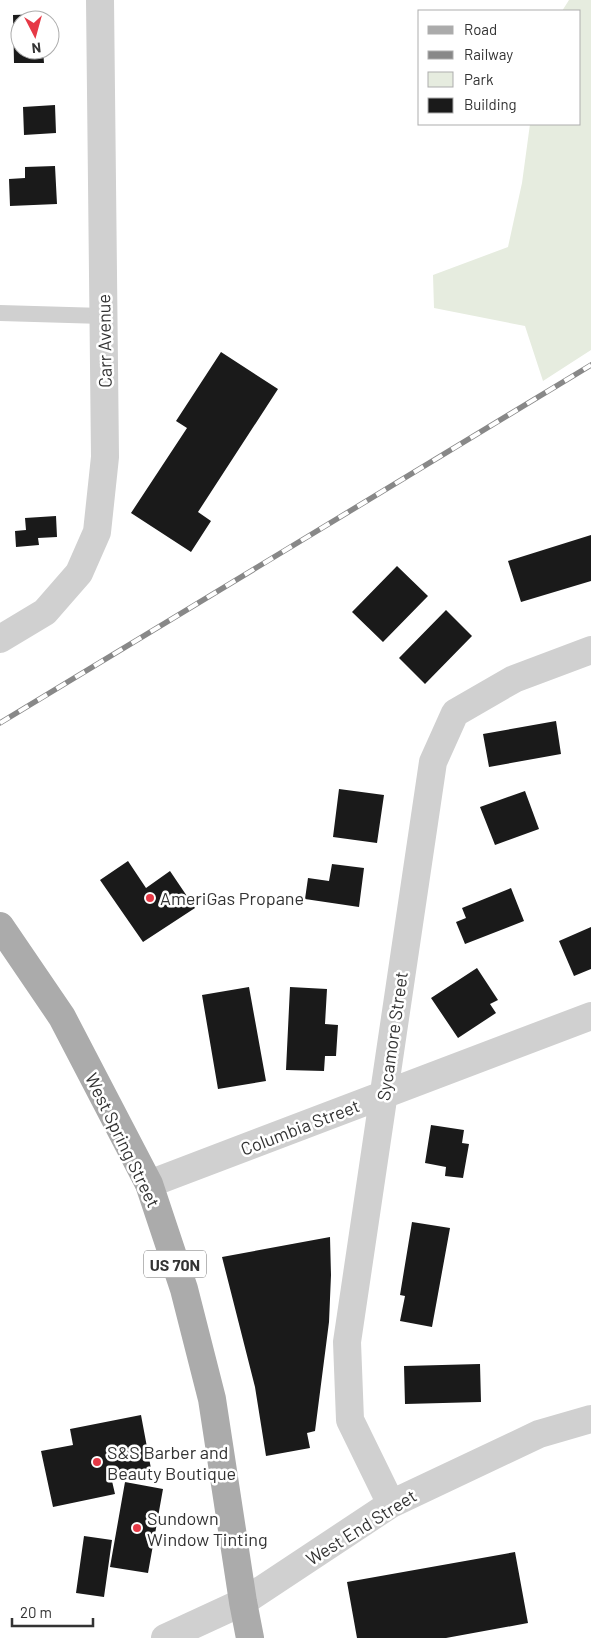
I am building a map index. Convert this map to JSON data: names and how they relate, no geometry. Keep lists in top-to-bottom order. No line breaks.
{"streets":{"main road":["West Spring Street","US 70N"],"street":["Carr Avenue","Sycamore Street","Columbia Street","West End Street"]},"crossings":[["Sycamore Street","Columbia Street"],["Sycamore Street","West End Street"],["Columbia Street","West Spring Street"],["West Spring Street","West End Street"]],"places":["AmeriGas Propane","S&S Barber and Beauty Boutique","Sundown Window Tinting"],"legend":["Road","Railway","Park","Building"],"scale_bar":"20 m","north":"bottom"}
